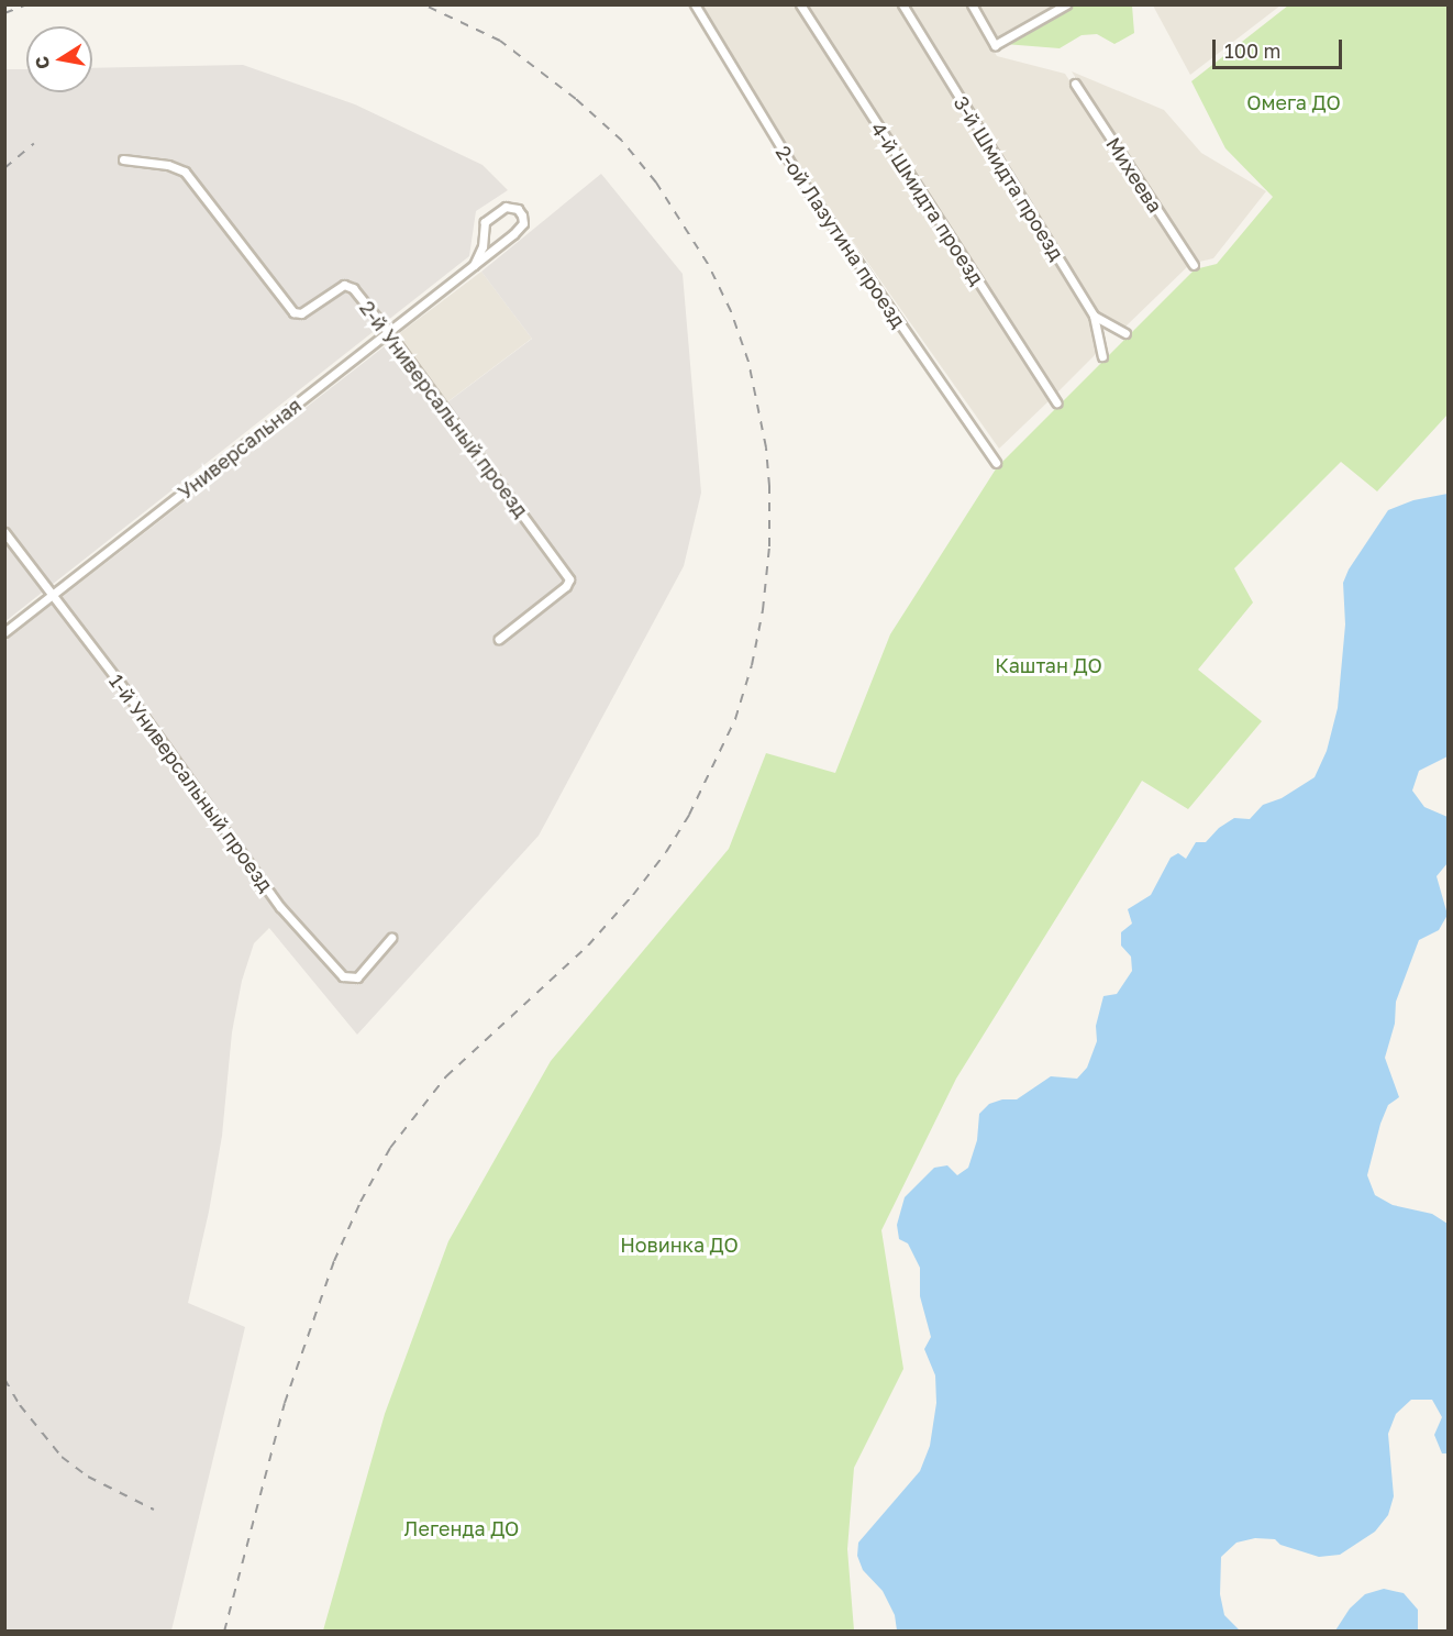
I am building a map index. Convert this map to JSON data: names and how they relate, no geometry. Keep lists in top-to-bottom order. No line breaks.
{"streets":{"street":["Михеева","3-й Шмидта проезд","4-й Шмидта проезд","2-ой Лазутина проезд","2-й Универсальный проезд","Универсальная","1-й Универсальный проезд"]},"crossings":[["2-й Универсальный проезд","Универсальная"],["Универсальная","1-й Универсальный проезд"]],"parks":["Омега ДО","Каштан ДО","Новинка ДО","Легенда ДО"],"scale_bar":"100 m","north":"left"}
